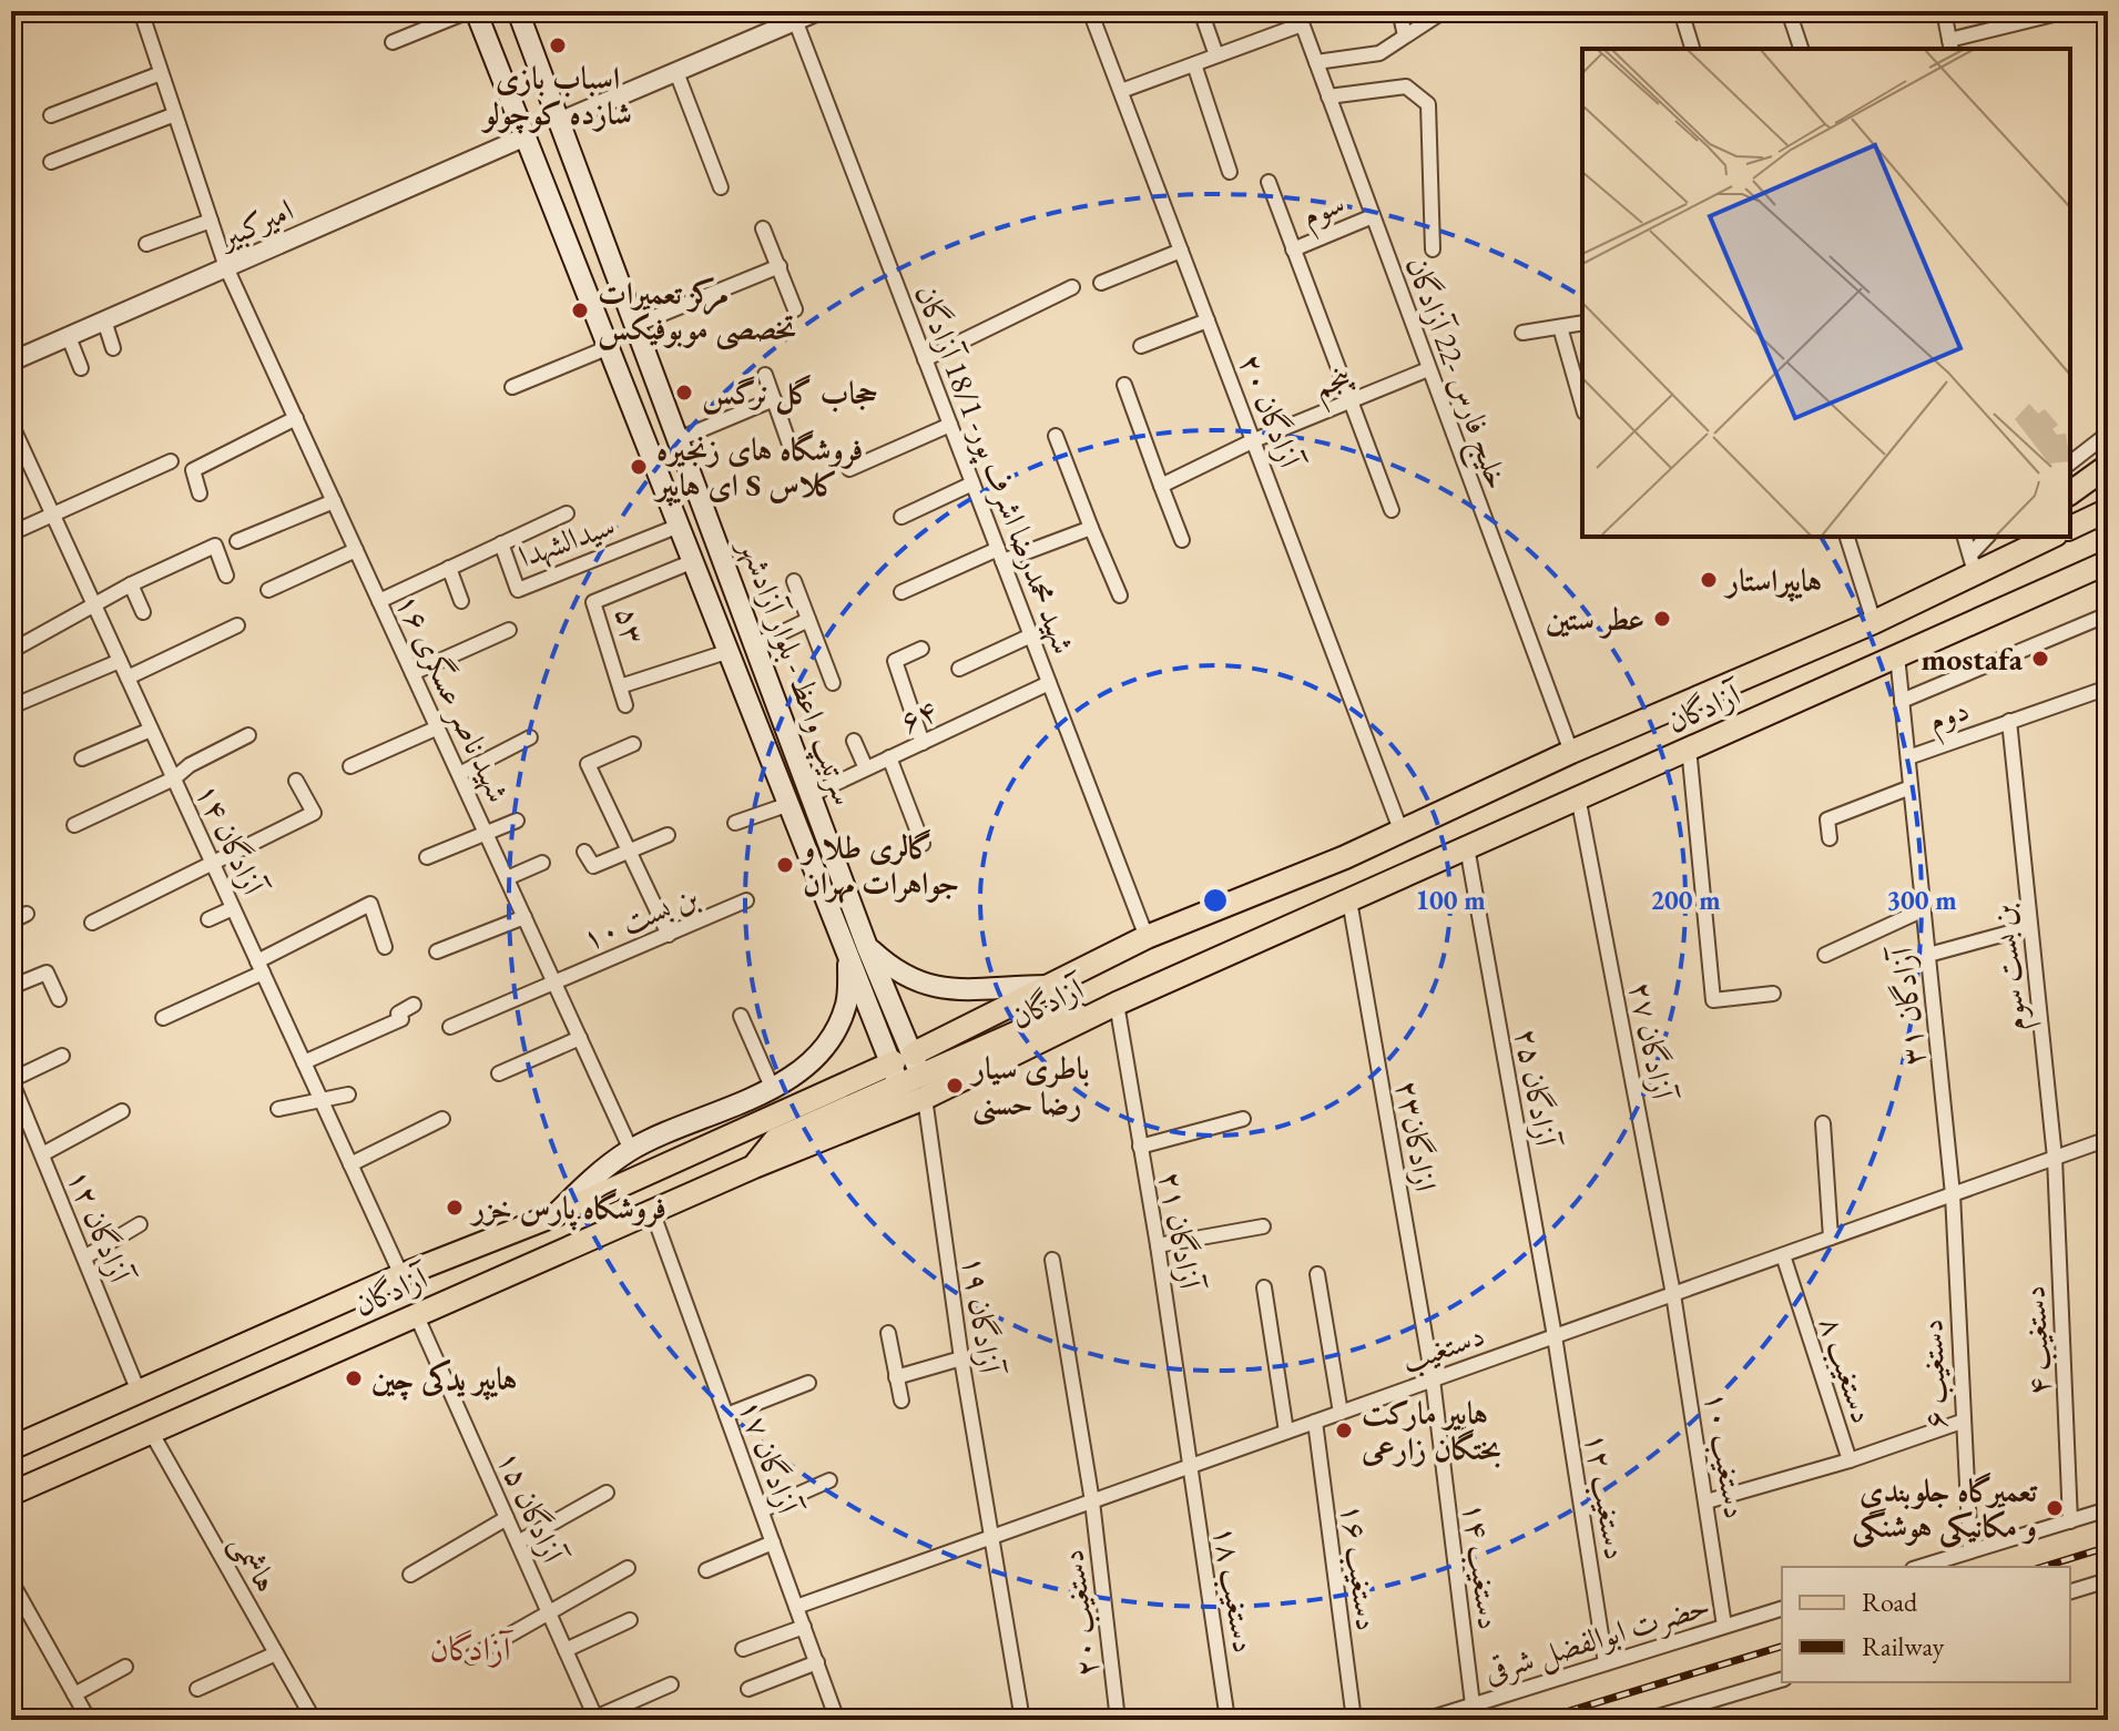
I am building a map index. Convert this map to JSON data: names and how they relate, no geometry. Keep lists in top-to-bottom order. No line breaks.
{"streets":{"main road":["سرتیپ واعظ - بلوار آزادشهر","آزادگان"],"street":["سوم","امیرکبیر","خلیج فارس -22 آزادگان","پنجم","۲۰ آزادگان","شهید محمدرضا اشرف پور- 18/1 آزادگان","سیدالشهدا","۵۳","۱۶ شهید ناصر عسگری","دوم","۶۴","۱۴ آزادگان","بن بست ۱۰","بن بست سوم","۳۱ آزادگان","۲۷ آزادگان","۲۵ آزادگان","۲۳ازادگان","۱۲ آزادگان","۲۱ آزادگان","۱۹ آزادگان","دستغیب ۴","دستغیب","دستغیب ۸","دستغیب ۶","دستغیب ۱۰","۱۷ آزادگان","دستغیب ۱۲","۱۵ آزادگان","هاشمی","دستغیب ۱۴","دستغیب ۱۶","دستغیب ۱۸","دستغیب ۲۰","حضرت ابوالفضل شرقی"]},"crossings":[["سوم","خلیج فارس -22 آزادگان"],["امیرکبیر","سرتیپ واعظ - بلوار آزادشهر"],["امیرکبیر","۱۶ شهید ناصر عسگری"],["خلیج فارس -22 آزادگان","پنجم"],["خلیج فارس -22 آزادگان","آزادگان"],["پنجم","۲۰ آزادگان"],["۲۰ آزادگان","آزادگان"],["شهید محمدرضا اشرف پور- 18/1 آزادگان","آزادگان"],["شهید محمدرضا اشرف پور- 18/1 آزادگان","۶۴"],["سیدالشهدا","سرتیپ واعظ - بلوار آزادشهر"],["سیدالشهدا","۱۶ شهید ناصر عسگری"],["۵۳","سرتیپ واعظ - بلوار آزادشهر"],["سرتیپ واعظ - بلوار آزادشهر","آزادگان"],["سرتیپ واعظ - بلوار آزادشهر","۶۴"],["۱۶ شهید ناصر عسگری","بن بست ۱۰"],["آزادگان","۱۴ آزادگان"],["آزادگان","۳۱ آزادگان"],["آزادگان","۲۷ آزادگان"],["آزادگان","۲۵ آزادگان"],["آزادگان","۲۳ازادگان"],["آزادگان","۱۲ آزادگان"],["آزادگان","۲۱ آزادگان"],["آزادگان","۱۹ آزادگان"],["آزادگان","۱۷ آزادگان"],["آزادگان","۱۵ آزادگان"],["آزادگان","هاشمی"],["دوم","بن بست سوم"],["دوم","۳۱ آزادگان"],["بن بست سوم","دستغیب ۴"],["بن بست سوم","دستغیب"],["۳۱ آزادگان","دستغیب"],["۳۱ آزادگان","دستغیب ۶"],["۲۷ آزادگان","دستغیب"],["۲۷ آزادگان","دستغیب ۱۰"],["۲۵ آزادگان","دستغیب"],["۲۵ آزادگان","دستغیب ۱۲"],["۲۳ازادگان","دستغیب"],["۲۳ازادگان","دستغیب ۱۴"],["۲۱ آزادگان","دستغیب"],["۲۱ آزادگان","دستغیب ۱۸"],["۱۹ آزادگان","دستغیب"],["دستغیب ۴","دستغیب"],["دستغیب","دستغیب ۸"],["دستغیب","دستغیب ۶"],["دستغیب","دستغیب ۱۰"],["دستغیب","۱۷ آزادگان"],["دستغیب","دستغیب ۱۲"],["دستغیب","دستغیب ۱۴"],["دستغیب","دستغیب ۱۶"],["دستغیب","دستغیب ۱۸"],["دستغیب","دستغیب ۲۰"],["دستغیب ۸","دستغیب ۱۰"],["دستغیب ۱۰","حضرت ابوالفضل شرقی"],["دستغیب ۱۲","حضرت ابوالفضل شرقی"],["دستغیب ۱۴","حضرت ابوالفضل شرقی"]],"districts":["آزادگان"],"places":["اسباب بازی شازده کوچولو","مرکز تعمیرات تخصصی موبوفیکس","حجاب گل نرگس","فروشگاه های زنجیره ای هایپر S کلاس","هایپراستار","عطر ستین","mostafa","گالری طلا و جواهرات مهران","باطری سیار رضا حسنی","فروشگاه پارس خزر","هایپر یدکی چین","هاپیر مارکت بختگان زارعی","تعمیرگاه جلوبندی و مکانیکی هوشنگی"],"legend":["Road","Railway"],"rings":["100 m","200 m","300 m"]}
